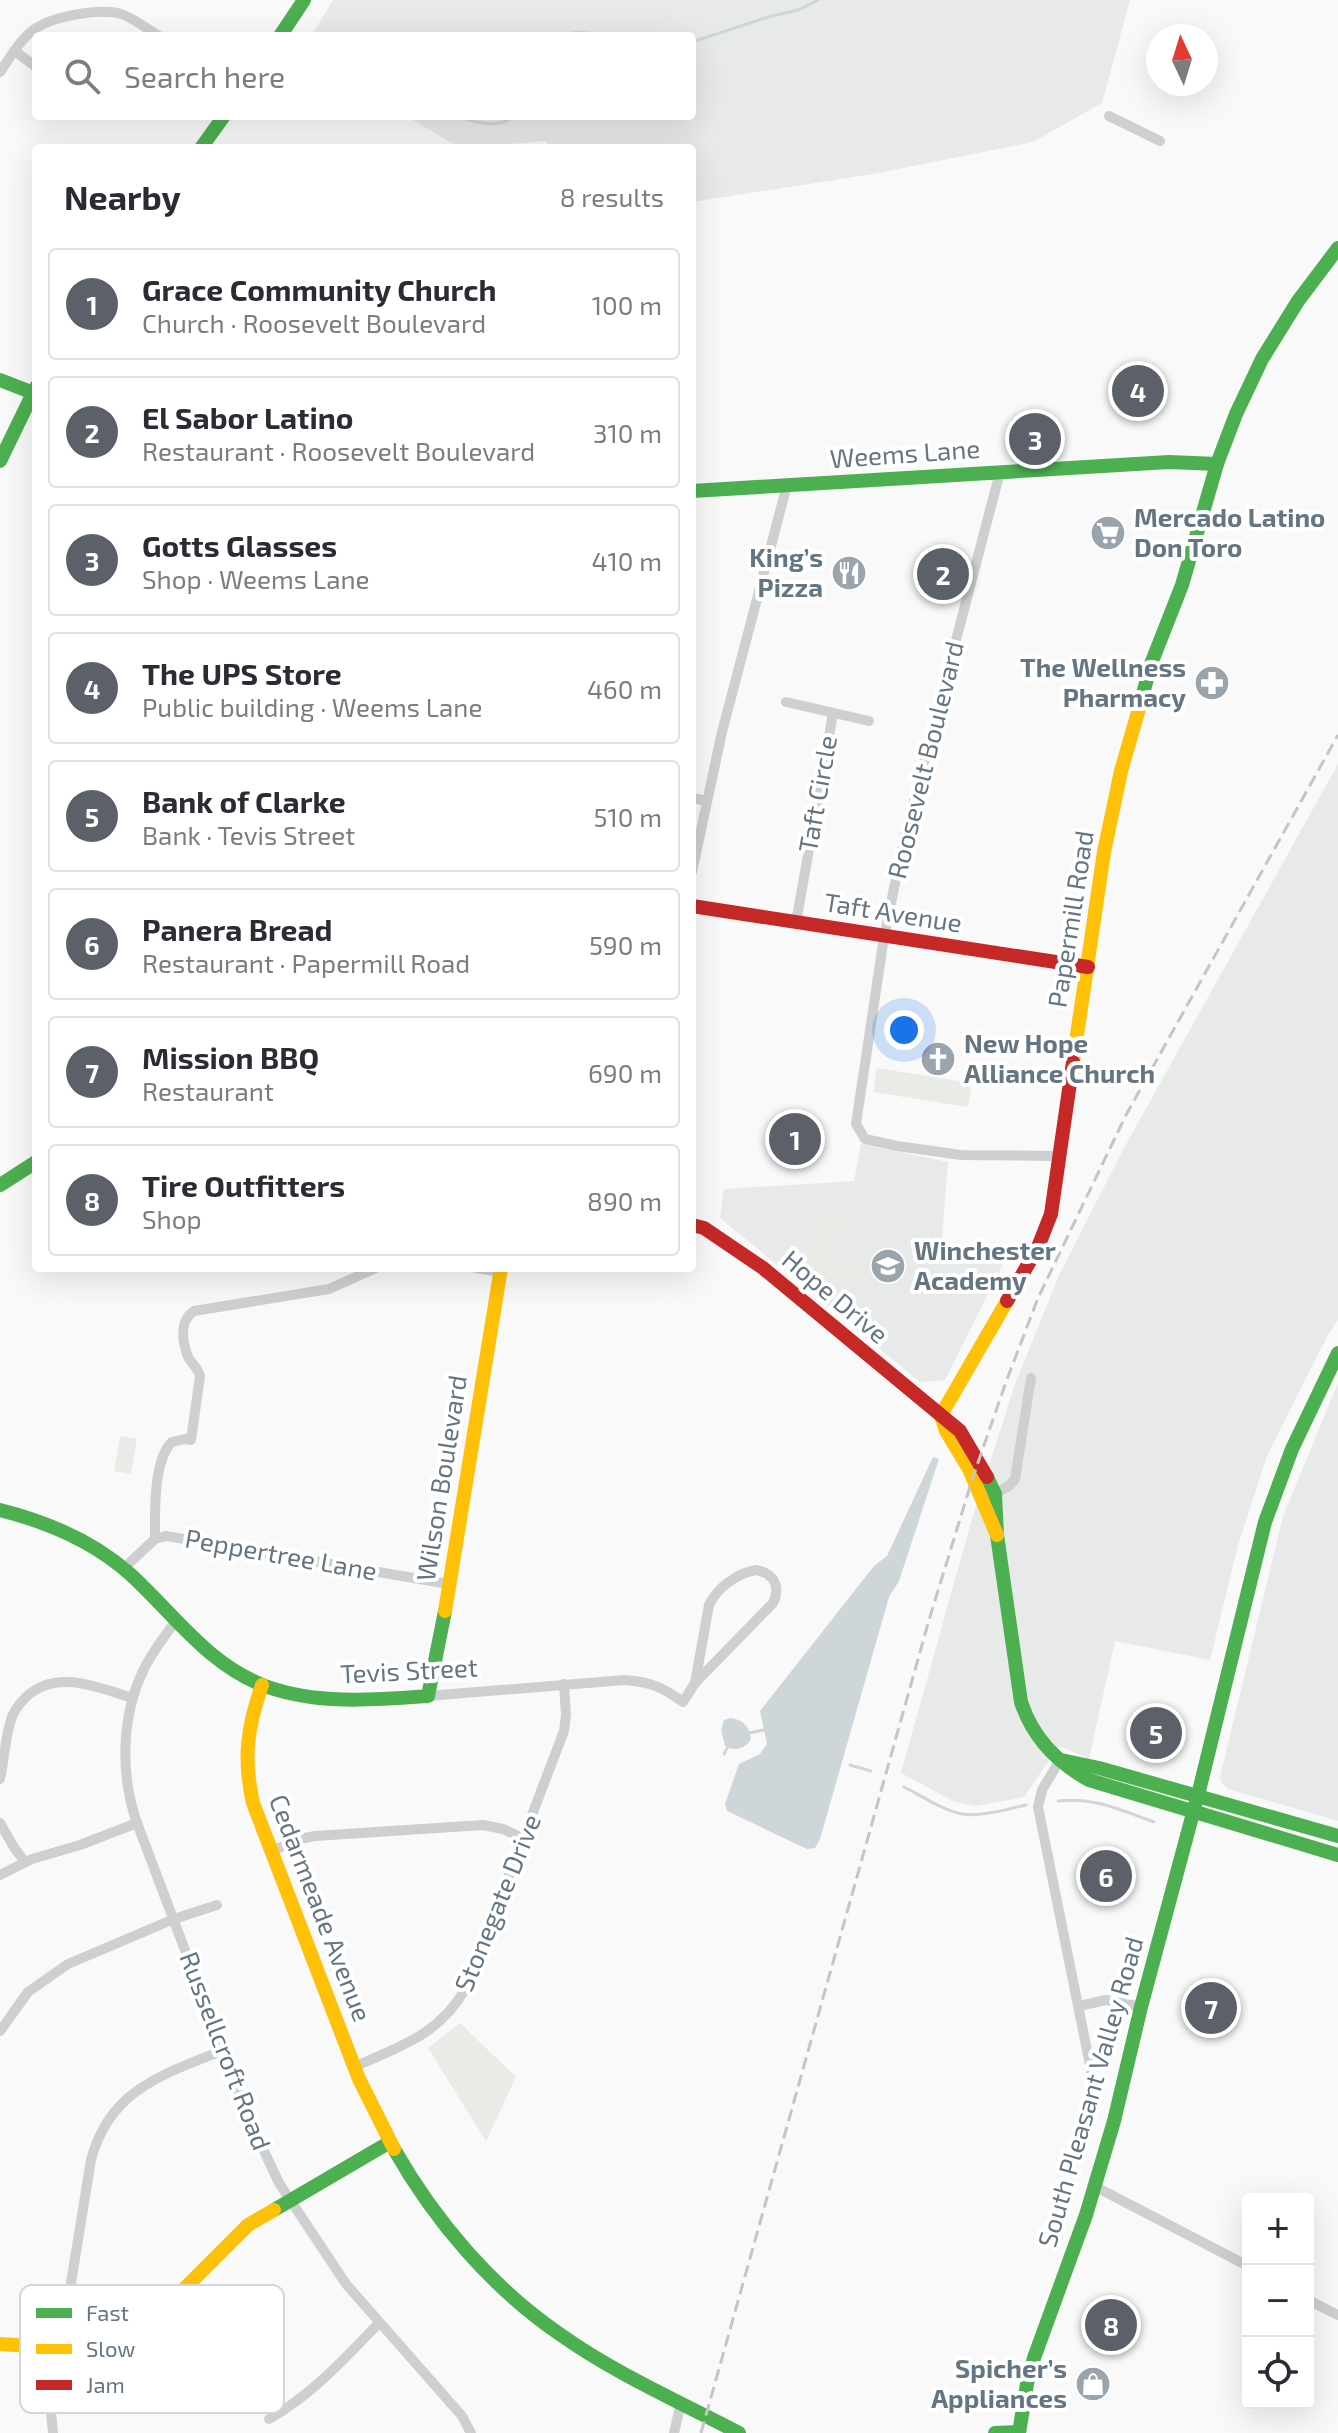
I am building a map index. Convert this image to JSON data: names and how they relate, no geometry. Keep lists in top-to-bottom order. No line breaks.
{"streets":{"street":["Weems Lane","Roosevelt Boulevard","Taft Circle","Taft Avenue","Papermill Road","Hope Drive","Wilson Boulevard","Peppertree Lane","Tevis Street","Stonegate Drive","Cedarmeade Avenue","Russellcroft Road","South Pleasant Valley Road"]},"crossings":[["Weems Lane","Roosevelt Boulevard"],["Weems Lane","Papermill Road"],["Roosevelt Boulevard","Taft Avenue"],["Roosevelt Boulevard","Papermill Road"],["Taft Circle","Taft Avenue"],["Taft Avenue","Papermill Road"],["Papermill Road","Hope Drive"],["Wilson Boulevard","Peppertree Lane"],["Wilson Boulevard","Tevis Street"],["Peppertree Lane","Tevis Street"],["Tevis Street","Stonegate Drive"],["Tevis Street","Cedarmeade Avenue"],["Tevis Street","Russellcroft Road"],["Stonegate Drive","Cedarmeade Avenue"]],"places":{"supermarket":["Mercado Latino Don Toro"],"restaurant":["King’s Pizza"],"pharmacy":["The Wellness Pharmacy"],"church":["New Hope Alliance Church"],"school or university":["Winchester Academy"],"shop":["Spicher’s Appliances"]},"legend":["Fast","Slow","Jam"],"north":"top","page":{"search":"Search here","heading":["Nearby","8 results"],"list":[{"mark":"1","name":"Grace Community Church","note":"Church · Roosevelt Boulevard","value":"100 m"},{"mark":"2","name":"El Sabor Latino","note":"Restaurant · Roosevelt Boulevard","value":"310 m"},{"mark":"3","name":"Gotts Glasses","note":"Shop · Weems Lane","value":"410 m"},{"mark":"4","name":"The UPS Store","note":"Public building · Weems Lane","value":"460 m"},{"mark":"5","name":"Bank of Clarke","note":"Bank · Tevis Street","value":"510 m"},{"mark":"6","name":"Panera Bread","note":"Restaurant · Papermill Road","value":"590 m"},{"mark":"7","name":"Mission BBQ","note":"Restaurant","value":"690 m"},{"mark":"8","name":"Tire Outfitters","note":"Shop","value":"890 m"}],"pins":["4","3","2","1","5","6","7","8"],"map_buttons":["+","−"]}}
